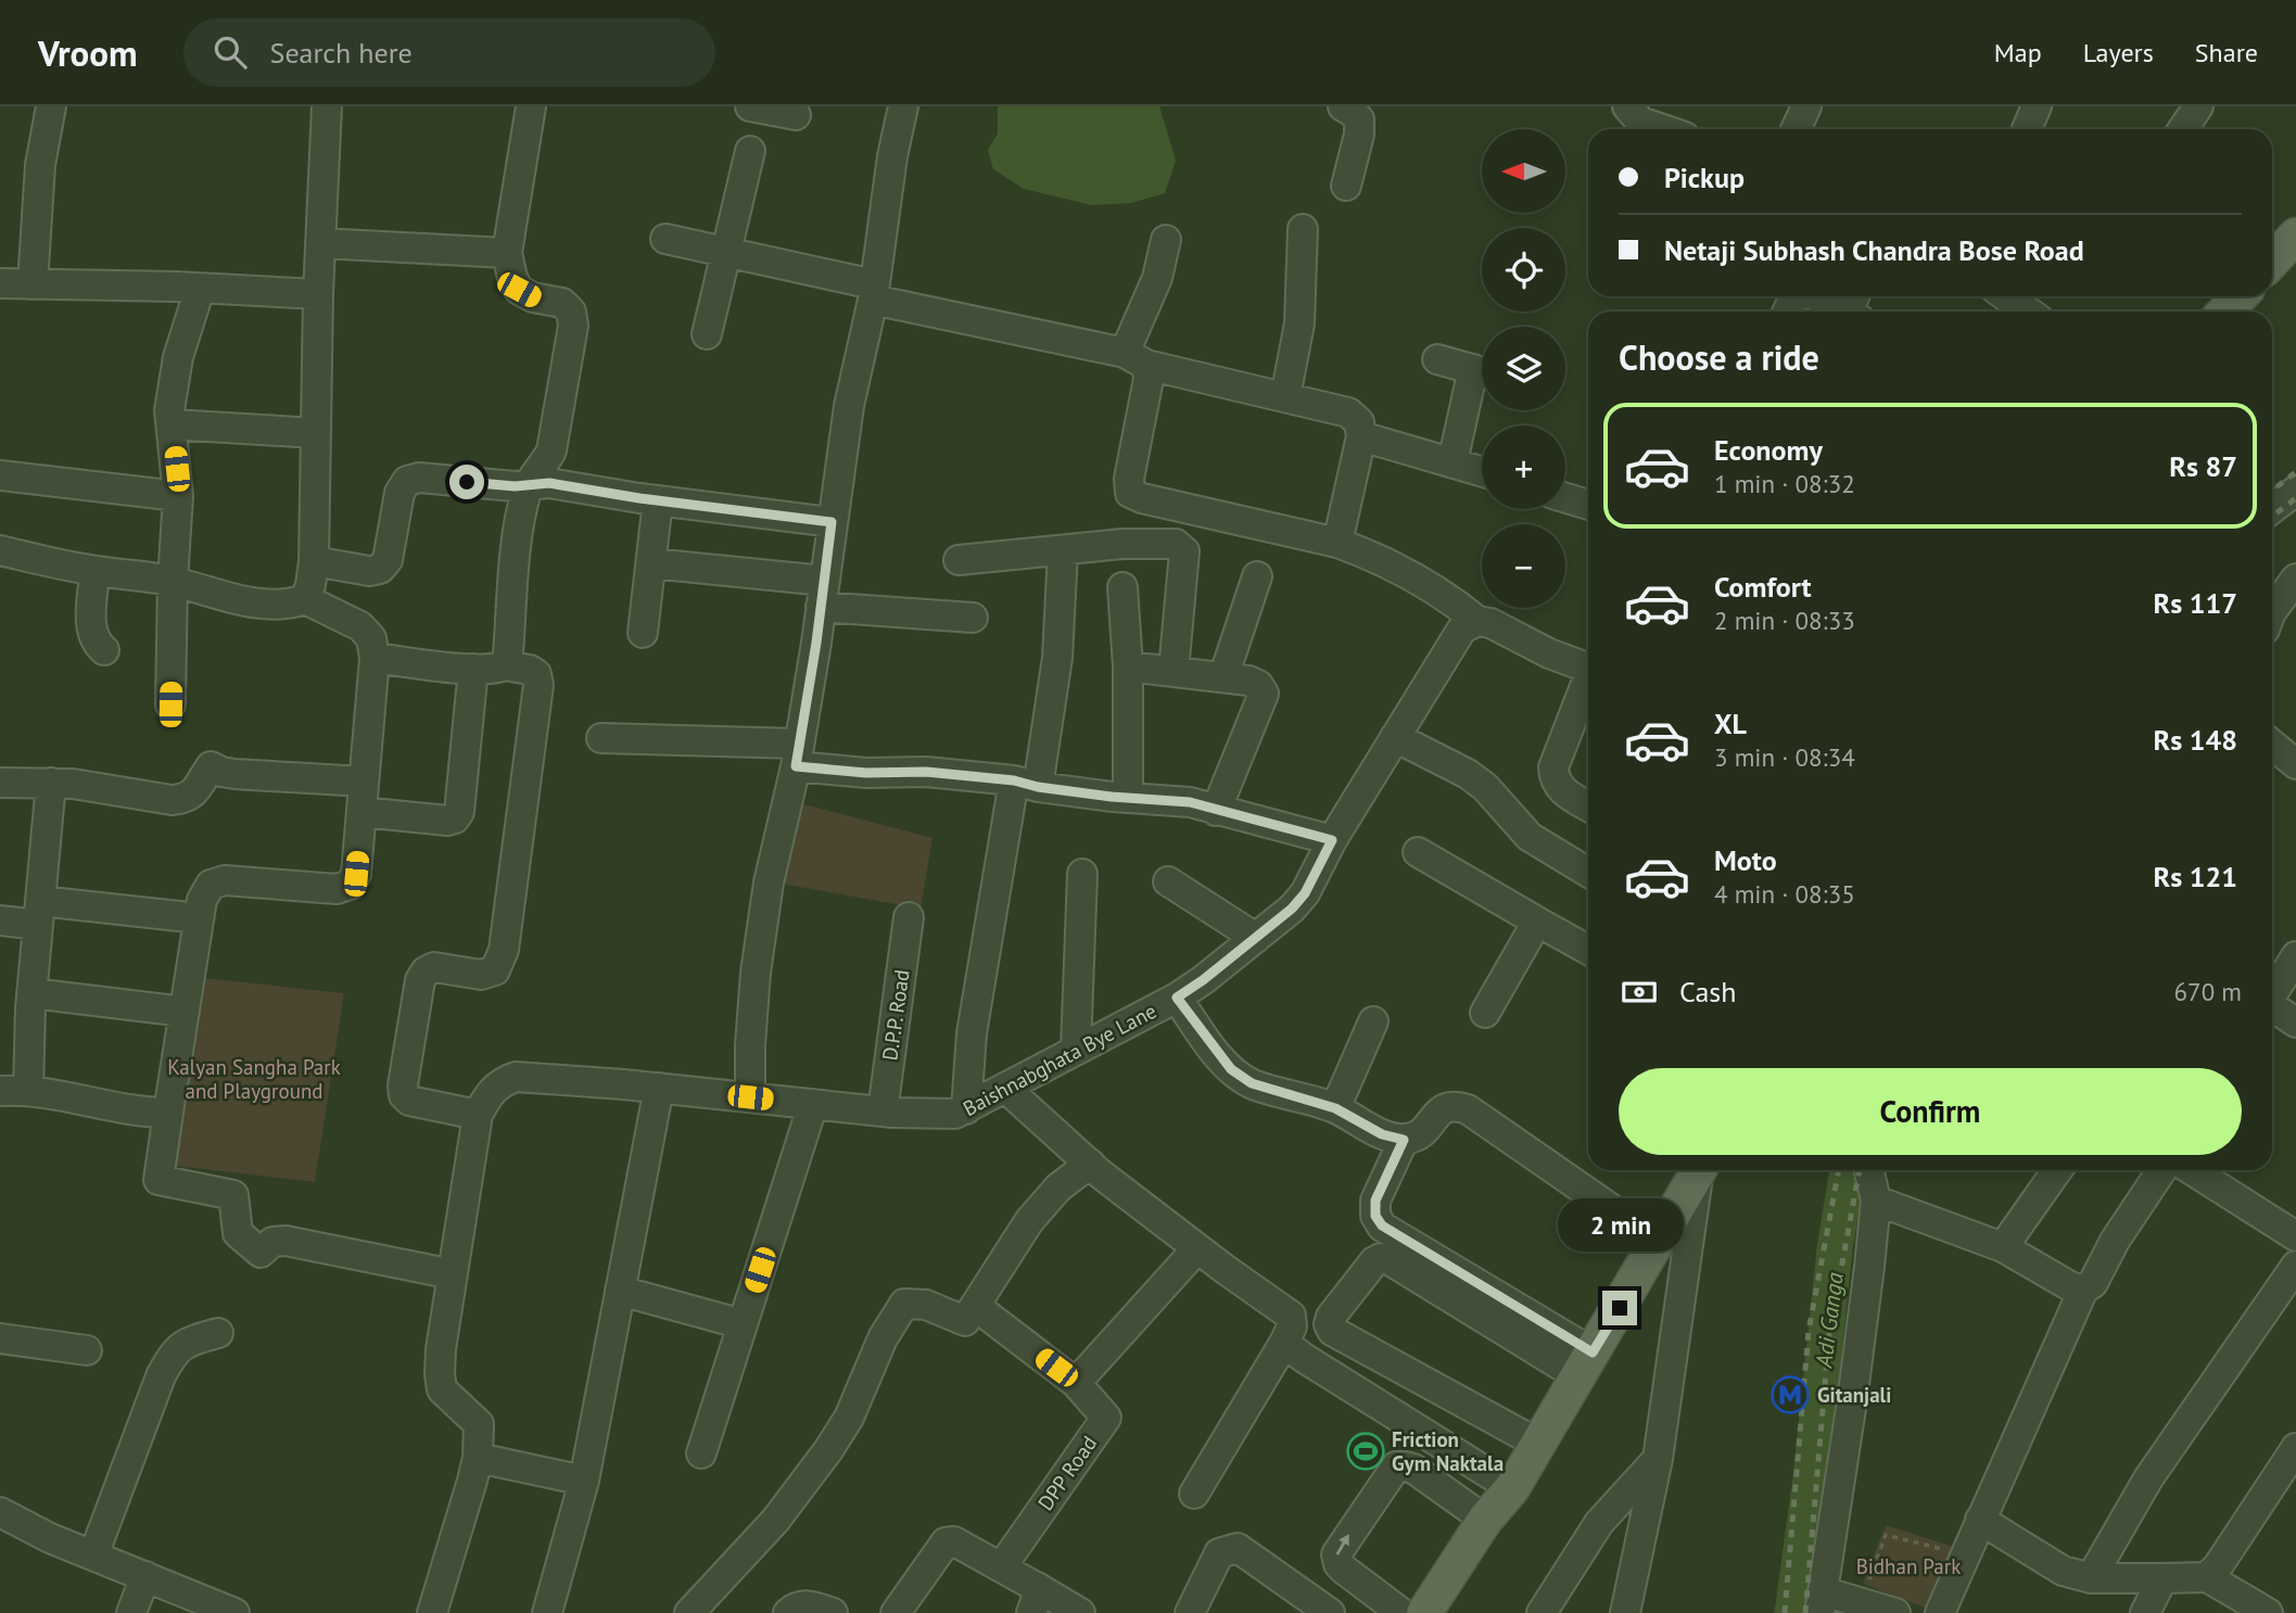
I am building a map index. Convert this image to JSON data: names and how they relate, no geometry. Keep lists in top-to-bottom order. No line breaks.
{"streets":{"street":["D.P.P. Road","Baishnabghata Bye Lane","DPP Road"]},"crossings":[["D.P.P. Road","Baishnabghata Bye Lane"]],"water":["Adi Ganga"],"parks":["Kalyan Sangha Park and Playground","Bidhan Park"],"places":{"metro station":["Gitanjali"],"sports":["Friction Gym Naktala"]},"north":"left","page":{"header":"Vroom","search":"Search here","nav":["Map","Layers","Share"],"map_buttons":["+","−"],"banner":["Pickup","Netaji Subhash Chandra Bose Road"],"heading":"Choose a ride","list":[{"name":"Economy","note":"1 min · 08:32","value":"Rs 87"},{"name":"Comfort","note":"2 min · 08:33","value":"Rs 117"},{"name":"XL","note":"3 min · 08:34","value":"Rs 148"},{"name":"Moto","note":"4 min · 08:35","value":"Rs 121"}],"pay":["Cash","670 m"],"buttons":"Confirm","bubble":"2 min"}}
